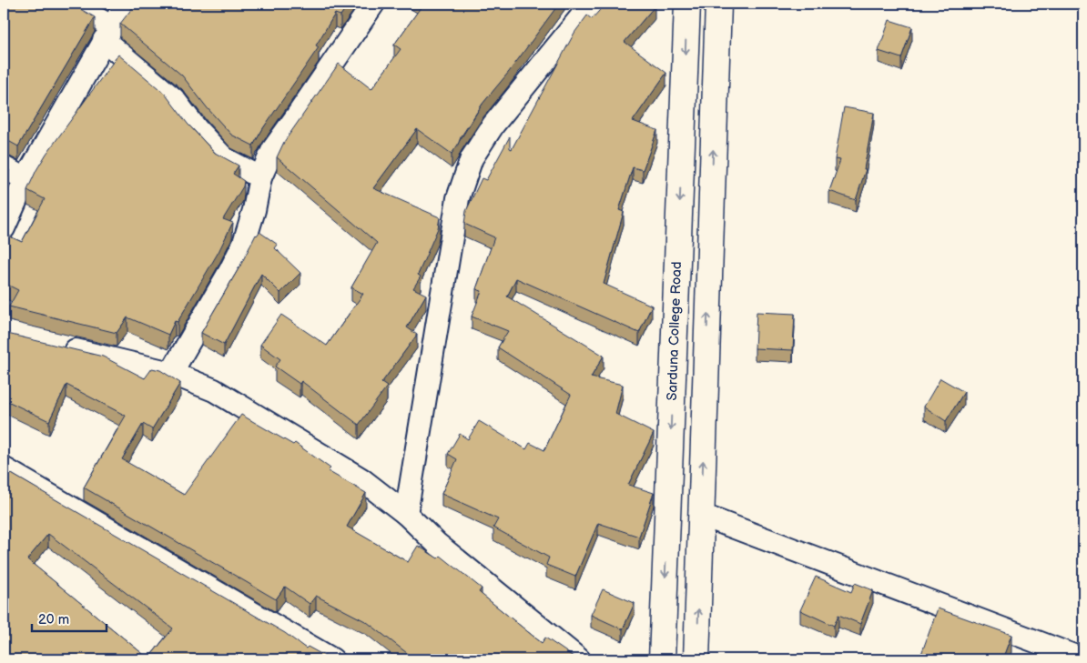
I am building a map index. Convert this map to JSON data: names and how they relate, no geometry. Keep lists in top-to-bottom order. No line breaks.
{"streets":{"street":["Sarduna College Road"]},"scale_bar":"20 m"}
